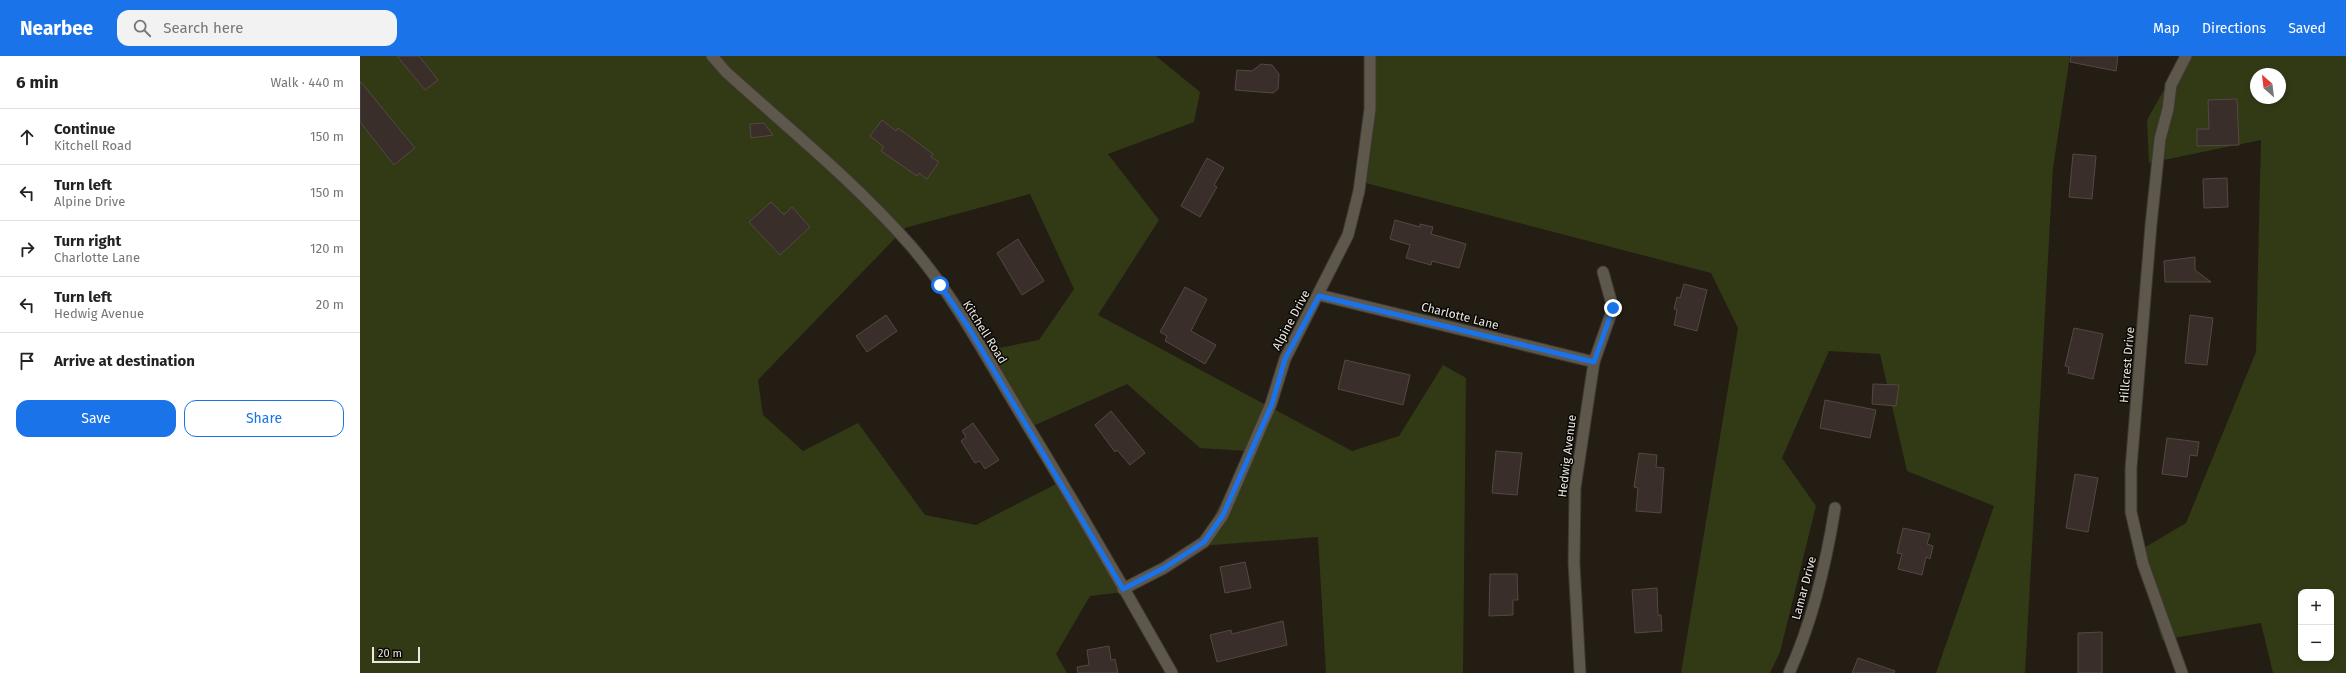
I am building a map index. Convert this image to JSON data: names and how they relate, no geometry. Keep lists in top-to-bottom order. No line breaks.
{"streets":{"street":["Charlotte Lane","Alpine Drive","Kitchell Road","Hillcrest Drive","Hedwig Avenue","Lamar Drive"]},"crossings":[["Charlotte Lane","Alpine Drive"],["Charlotte Lane","Hedwig Avenue"],["Alpine Drive","Kitchell Road"]],"scale_bar":"20 m","north":"top left","page":{"header":"Nearbee","search":"Search here","nav":["Map","Directions","Saved"],"heading":["6 min","Walk · 440 m"],"list":[["Continue","Kitchell Road","150 m"],["Turn left","Alpine Drive","150 m"],["Turn right","Charlotte Lane","120 m"],["Turn left","Hedwig Avenue","20 m"],"Arrive at destination"],"buttons":["Save","Share"],"map_buttons":["+","−"],"scale":"20 m"}}
